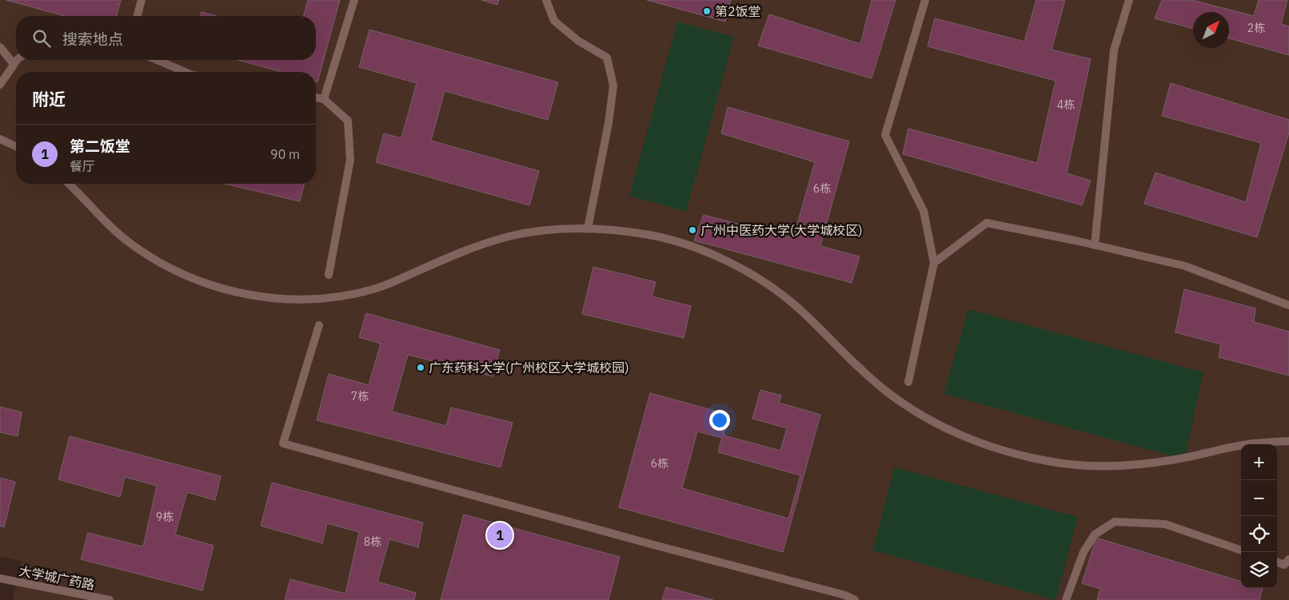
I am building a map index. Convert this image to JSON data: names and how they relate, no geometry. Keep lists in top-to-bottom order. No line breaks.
{"streets":{"lane":["大学城广药路"]},"places":["第2饭堂","广州中医药大学(大学城校区)","广东药科大学(广州校区大学城校园)"],"house_numbers":["2栋","4栋","6栋","7栋","6栋","9栋","8栋"],"north":"top right","page":{"search":"搜索地点","heading":"附近","list":[{"mark":"1","name":"第二饭堂","note":"餐厅","value":"90 m"}],"map_buttons":["+","−"],"pins":"1"}}
